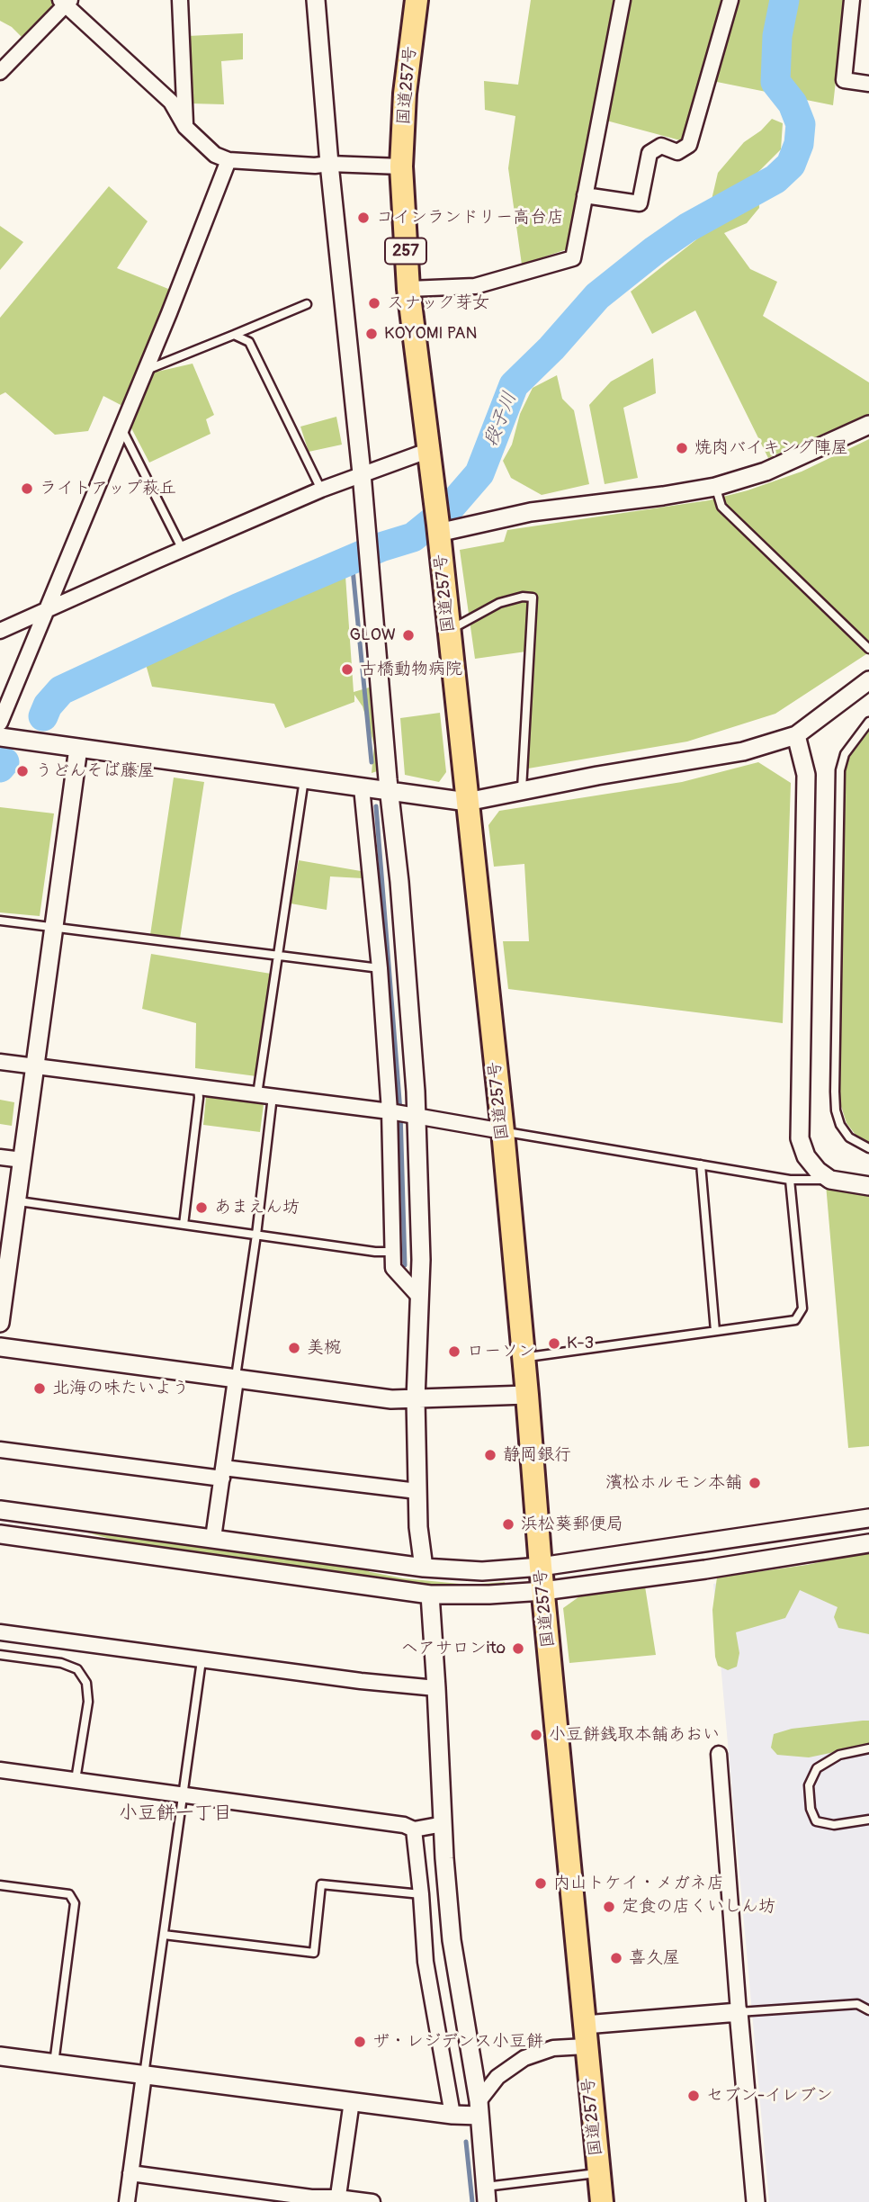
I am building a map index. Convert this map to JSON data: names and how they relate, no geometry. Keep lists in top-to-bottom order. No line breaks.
{"streets":{"highway":["国道257号","257"]},"districts":["小豆餅一丁目"],"water":["段子川"],"places":["コインランドリー高台店","スナック芽女","KOYOMI PAN","焼肉バイキング陣屋","ライトアップ萩丘","GLOW","古橋動物病院","うどんそば藤屋","あまえん坊","K-3","美椀","ローソン","北海の味たいよう","静岡銀行","濱松ホルモン本舗","浜松葵郵便局","ヘアサロンito","小豆餅銭取本舗あおい","内山トケイ・メガネ店","定食の店くいしん坊","喜久屋","ザ・レジデンス小豆餅","セブン-イレブン"]}
